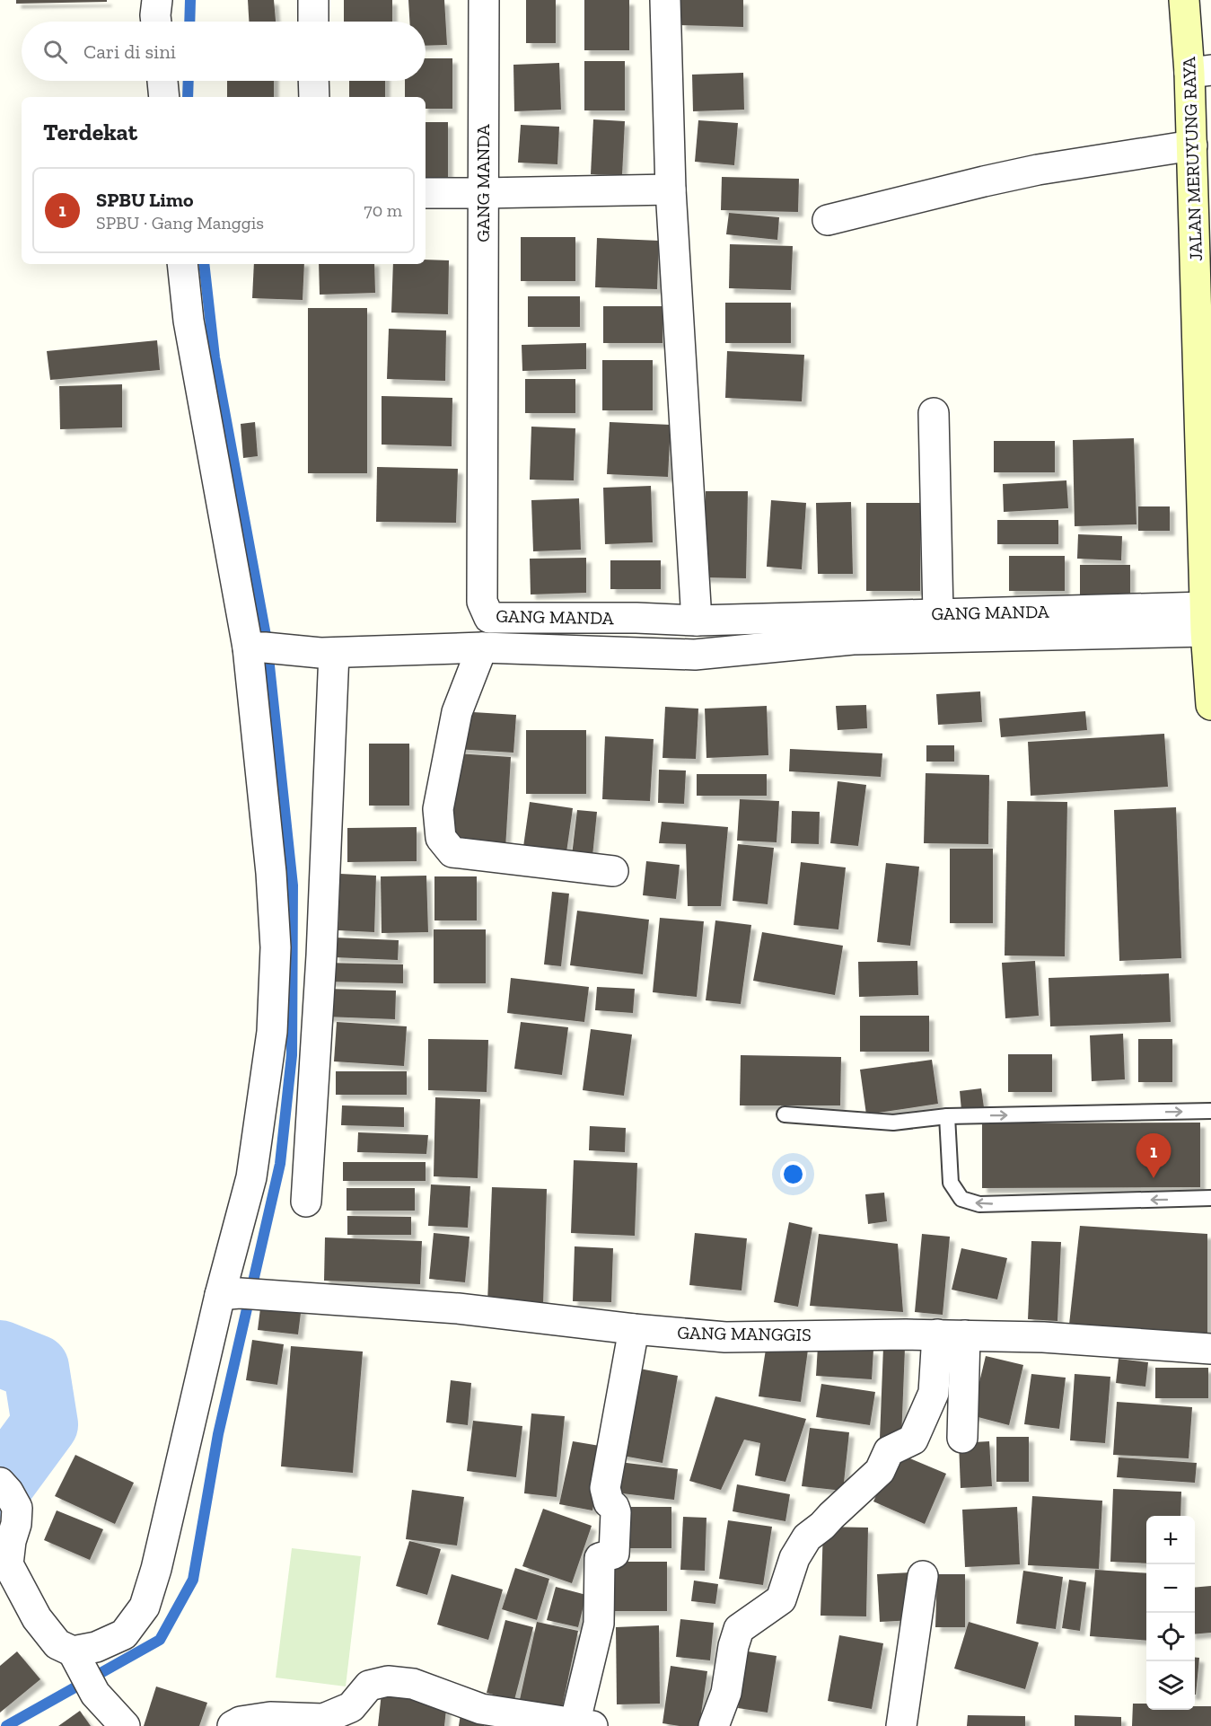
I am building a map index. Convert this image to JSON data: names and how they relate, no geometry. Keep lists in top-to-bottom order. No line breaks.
{"streets":{"main road":["JALAN MERUYUNG RAYA"],"street":["GANG MANDA","GANG MANGGIS"]},"crossings":[["JALAN MERUYUNG RAYA","GANG MANDA"]],"page":{"search":"Cari di sini","heading":"Terdekat","list":[{"mark":"1","name":"SPBU Limo","note":"SPBU · Gang Manggis","value":"70 m"}],"pins":"1","map_buttons":["+","−"]}}
